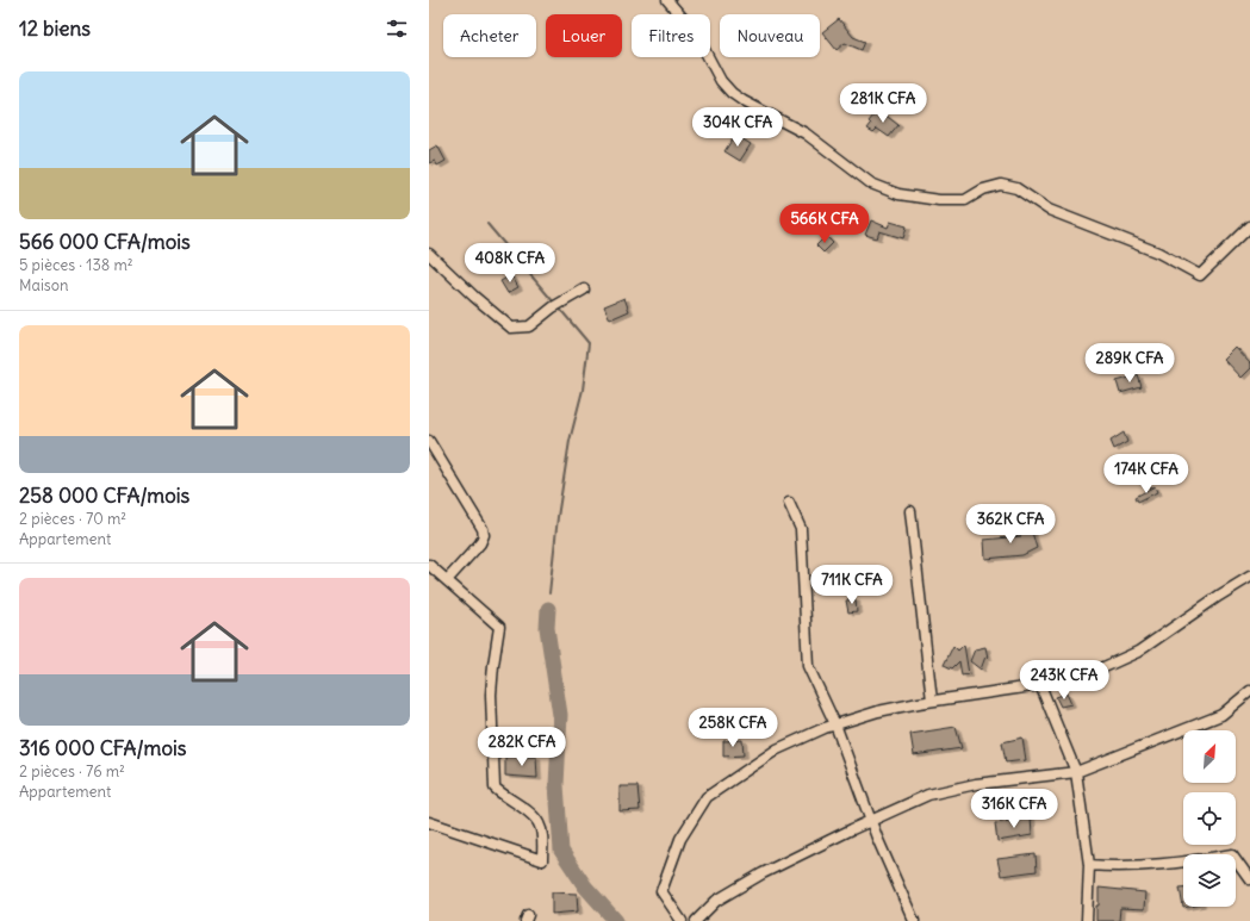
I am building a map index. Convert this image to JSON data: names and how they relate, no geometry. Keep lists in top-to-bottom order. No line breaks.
{"north":"top right","page":{"heading":"12 biens","chip":["Acheter","Louer","Filtres","Nouveau"],"list":[{"name":"566 000 CFA/mois","note":"5 pièces · 138 m² · Maison"},{"name":"258 000 CFA/mois","note":"2 pièces · 70 m² · Appartement"},{"name":"316 000 CFA/mois","note":"2 pièces · 76 m² · Appartement"}],"price":["281K CFA","304K CFA","566K CFA","408K CFA","289K CFA","174K CFA","362K CFA","711K CFA","243K CFA","258K CFA","282K CFA","316K CFA"]}}
